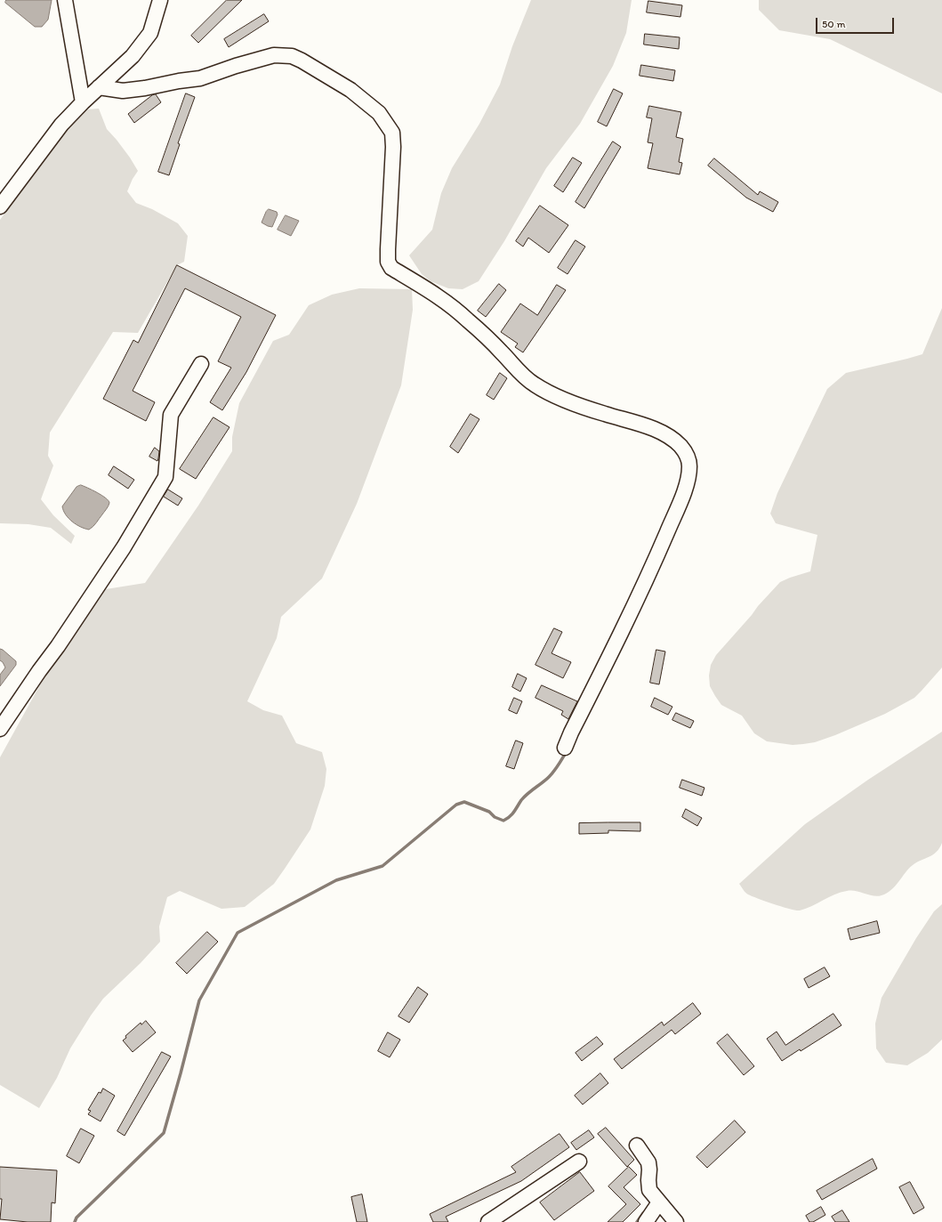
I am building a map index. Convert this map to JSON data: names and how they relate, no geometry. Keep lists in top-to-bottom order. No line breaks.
{"scale_bar":"50 m"}
